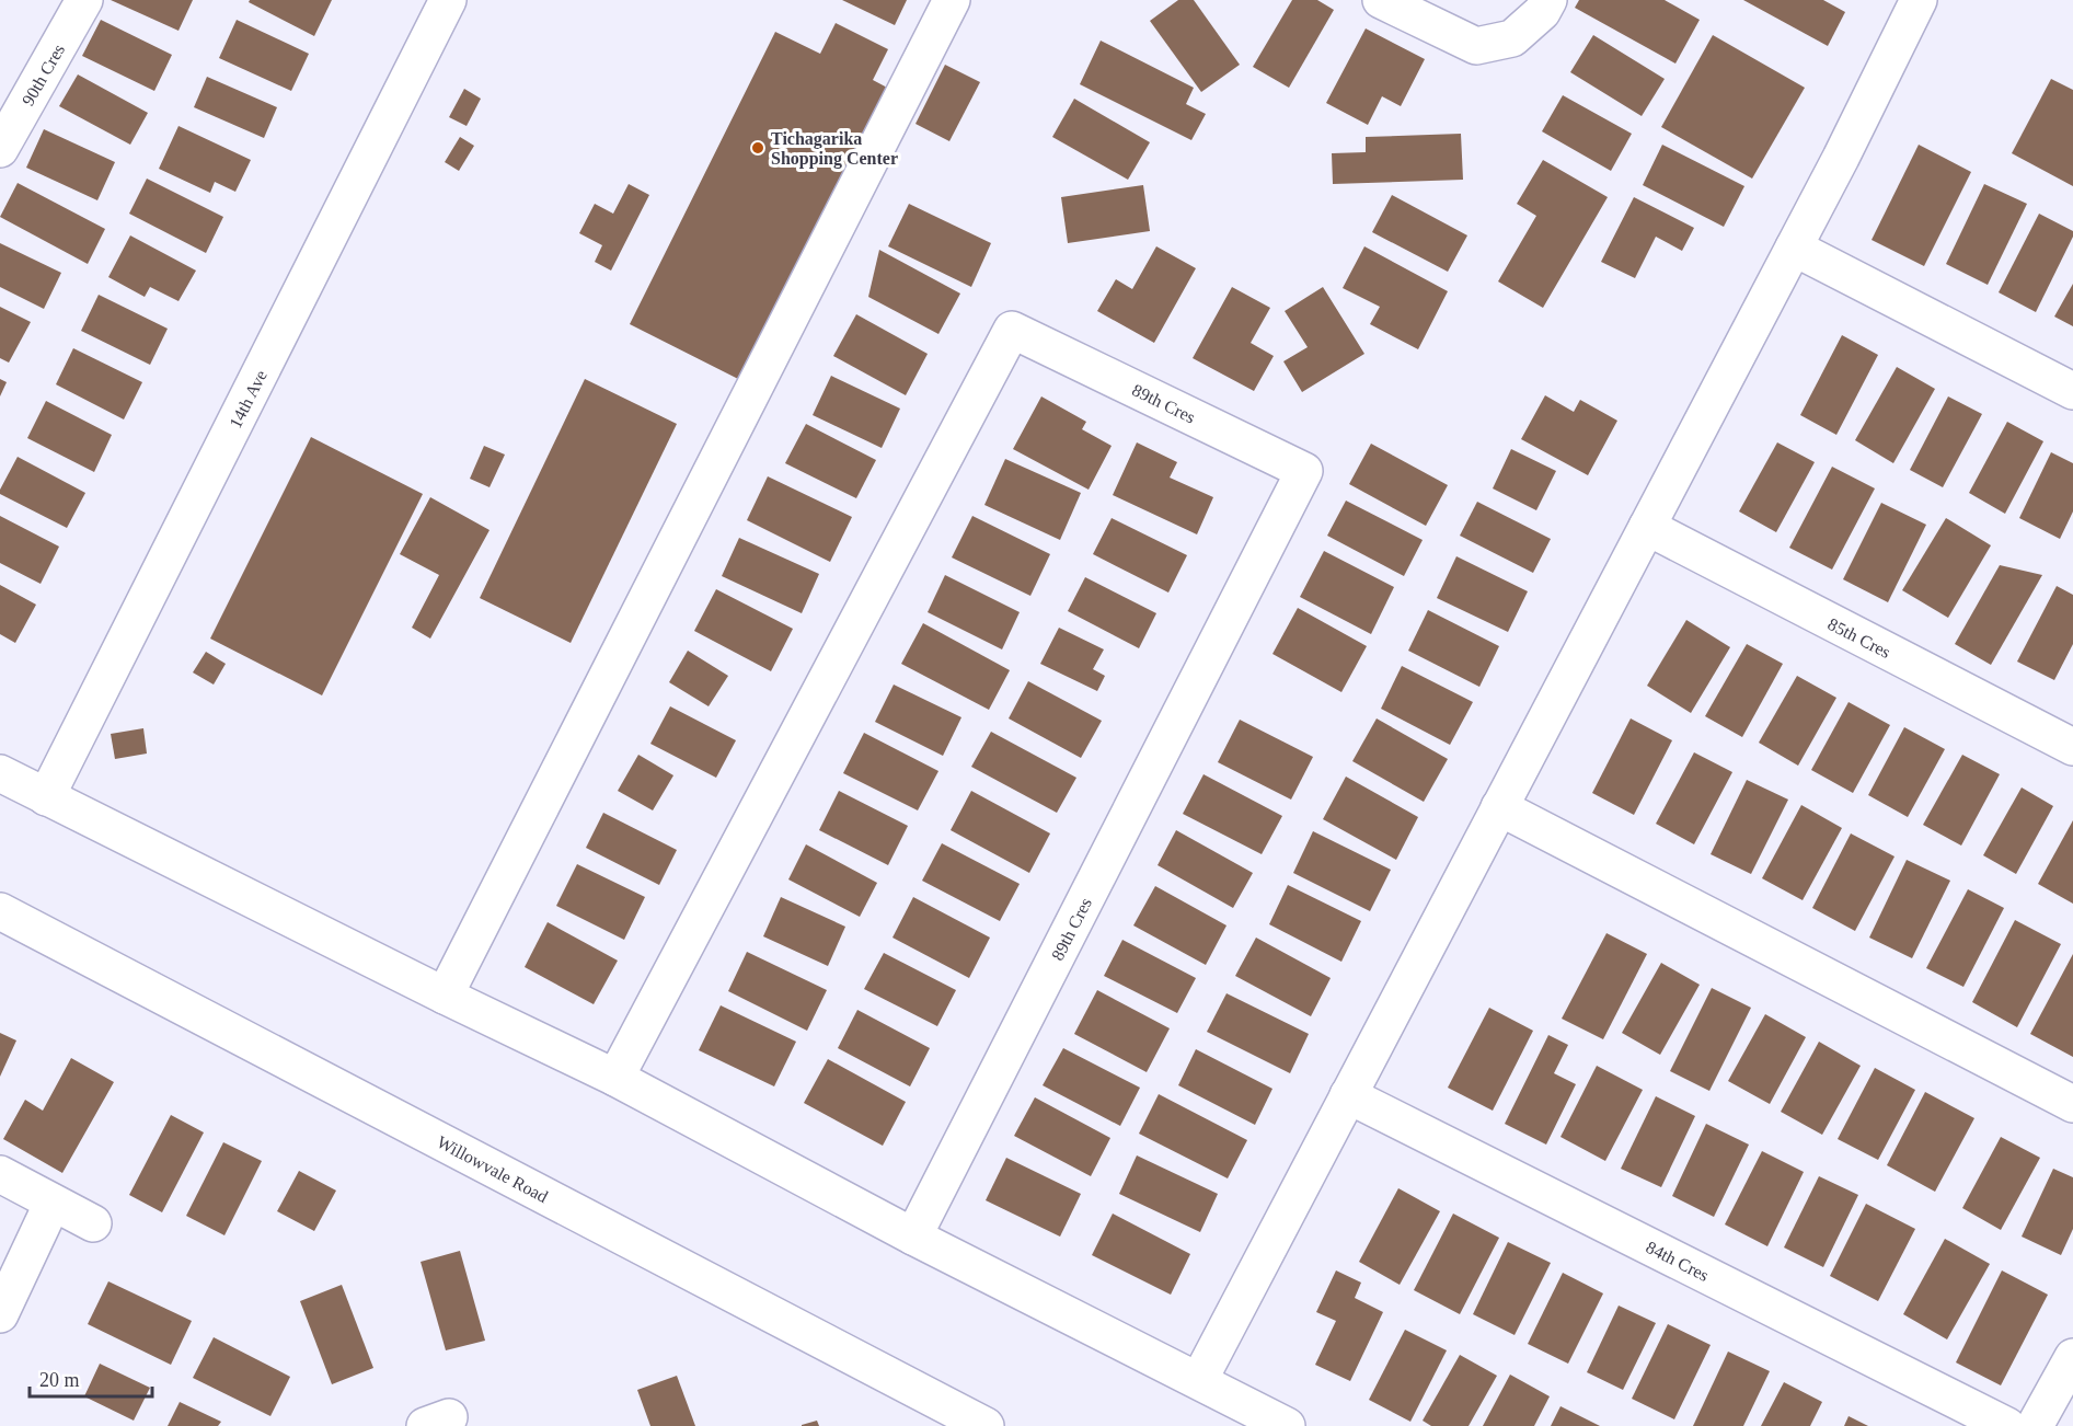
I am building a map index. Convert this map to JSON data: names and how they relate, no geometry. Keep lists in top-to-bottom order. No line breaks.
{"streets":{"street":["90th Cres","14th Ave","89th Cres","85th Cres","Willowvale Road","84th Cres"]},"places":["Tichagarika Shopping Center"],"scale_bar":"20 m"}
